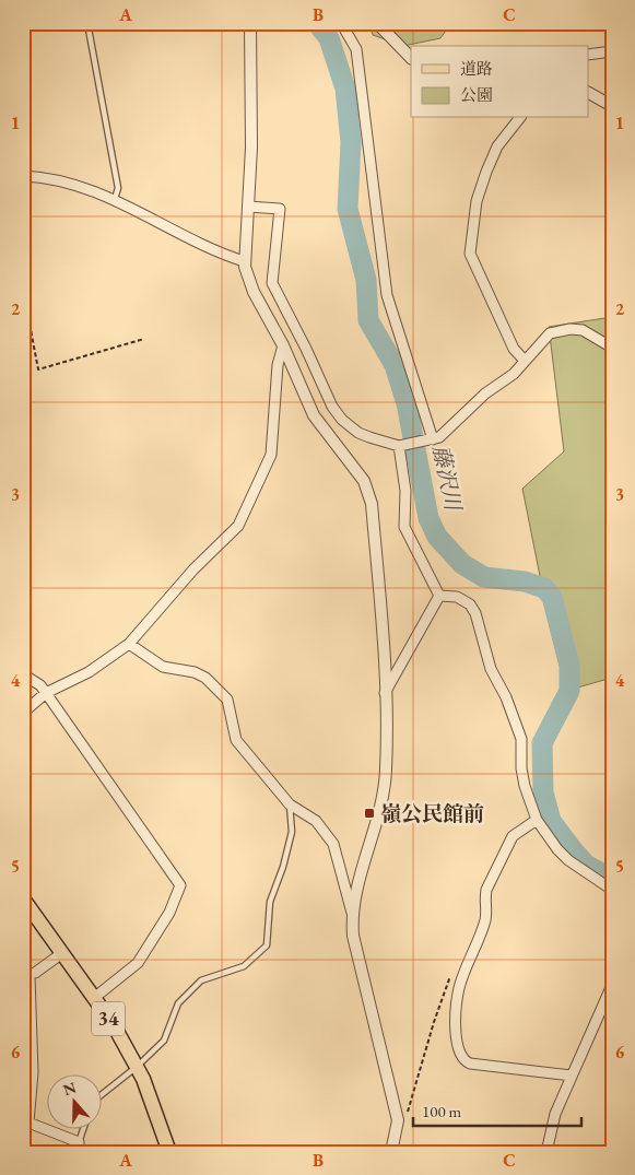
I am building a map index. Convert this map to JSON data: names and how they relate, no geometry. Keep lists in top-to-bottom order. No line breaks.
{"streets":{"main road":["34"]},"water":["藤沢川"],"places":{"transit":["嶺公民館前"]},"legend":["道路","公園"],"scale_bar":"100 m","north":"top","grid":{"columns":["A","B","C"],"rows":["1","2","3","4","5","6"]}}
